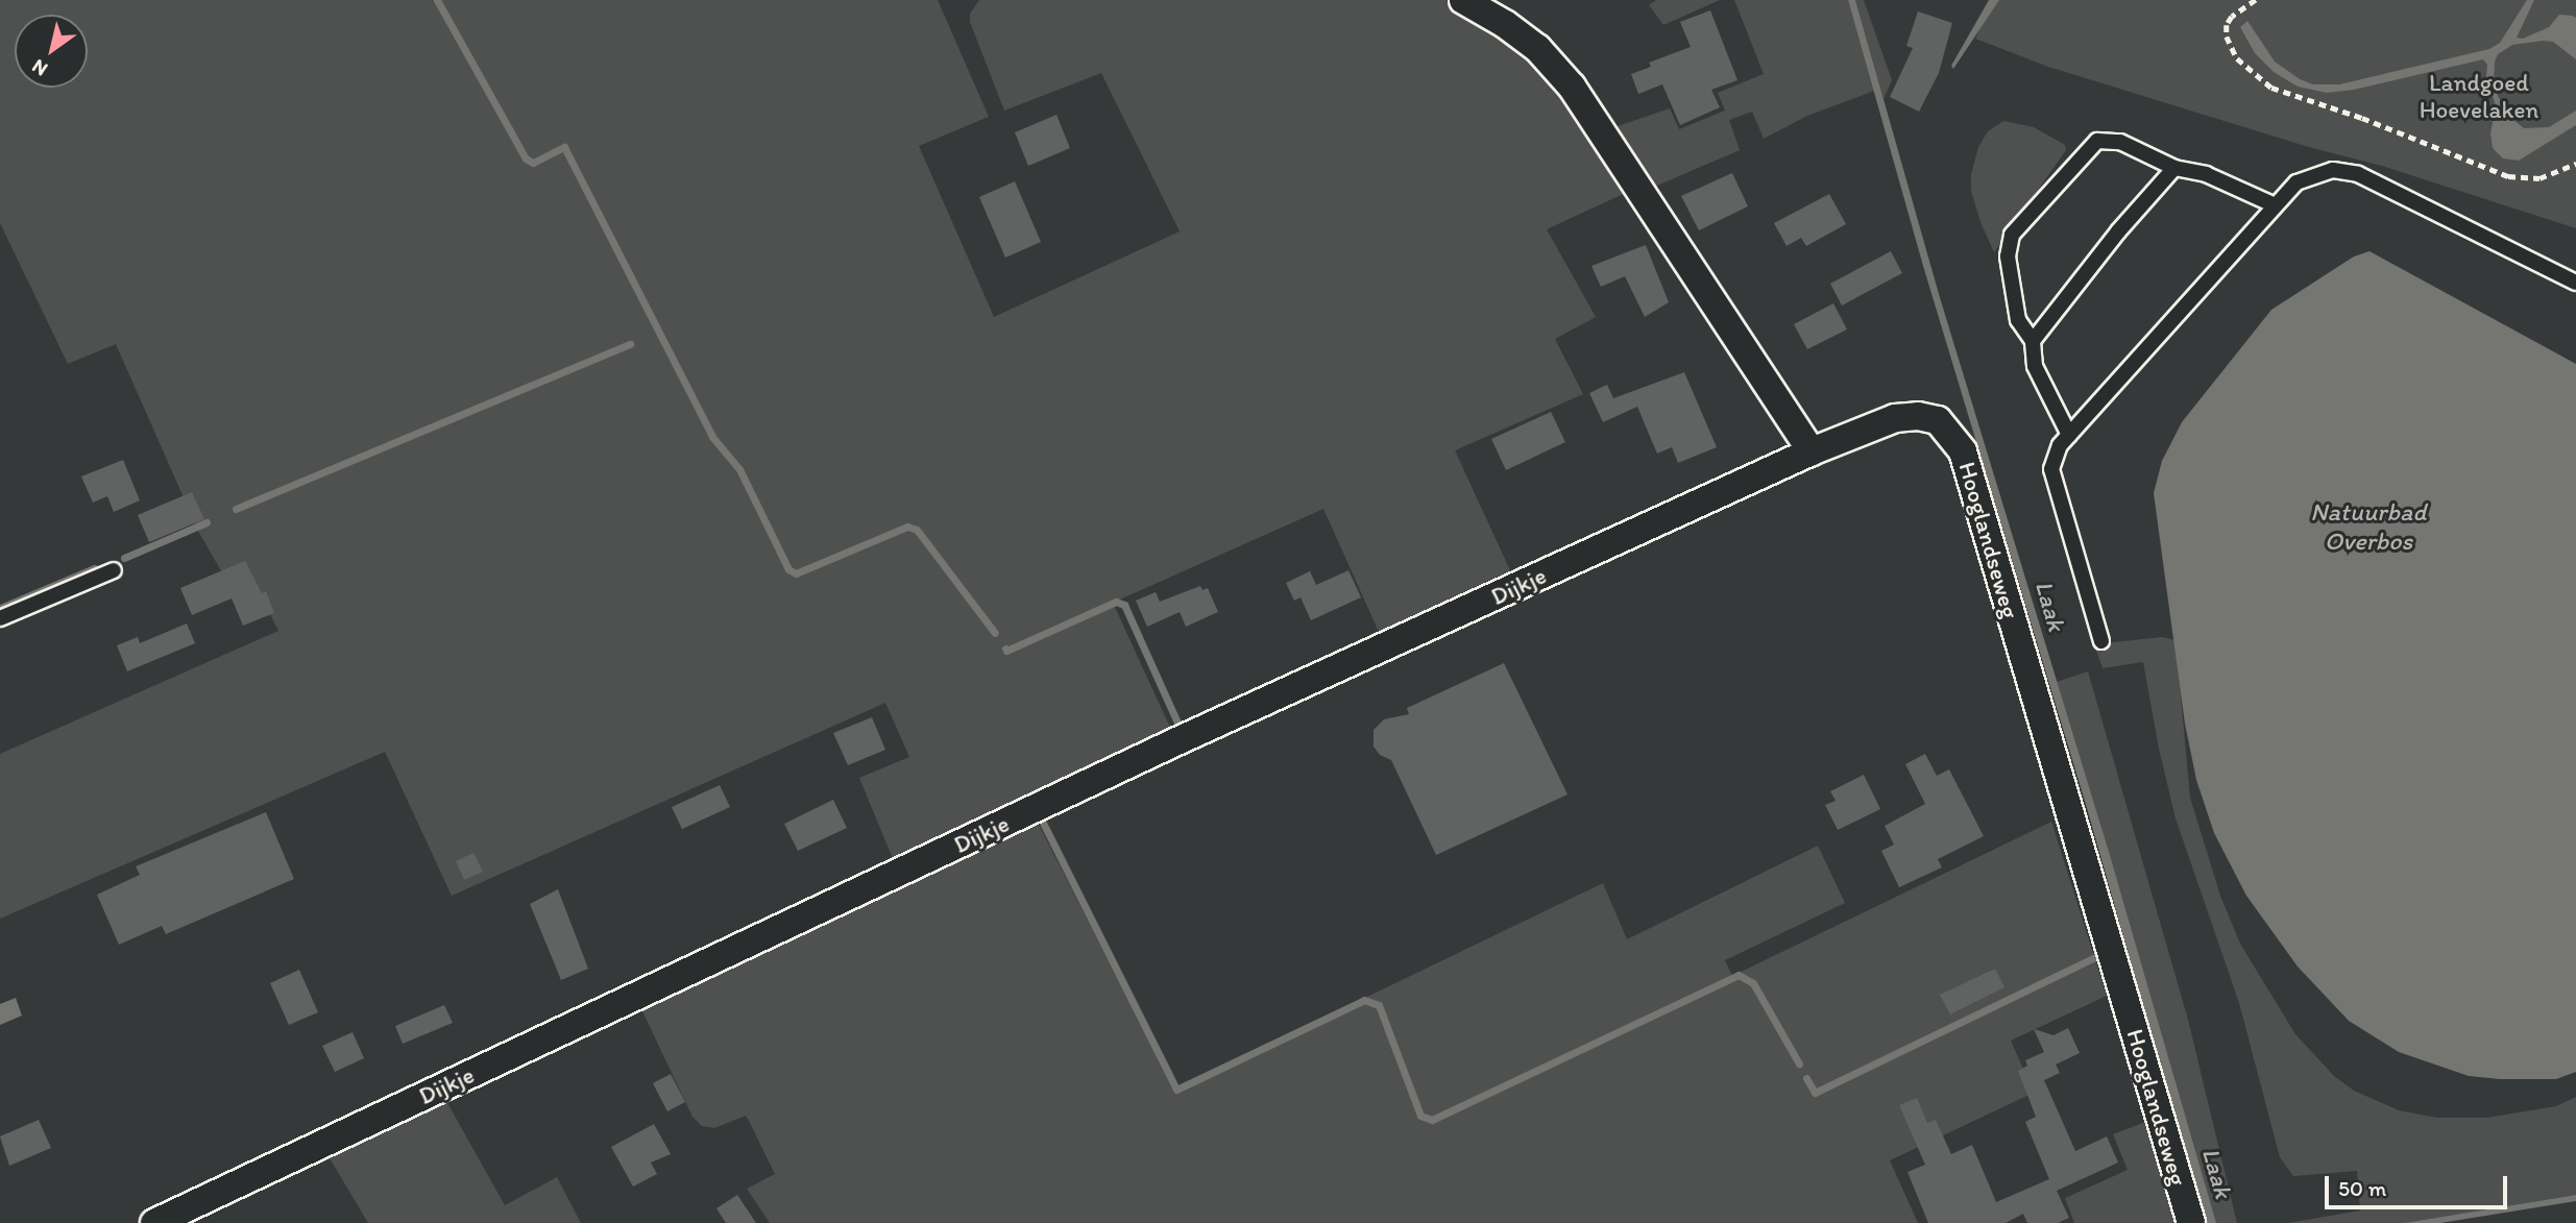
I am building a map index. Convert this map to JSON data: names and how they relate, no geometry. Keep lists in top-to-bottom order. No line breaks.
{"streets":{"street":["Hooglandseweg","Dijkje"]},"crossings":[["Hooglandseweg","Dijkje"]],"water":["Natuurbad Overbos","Laak"],"parks":["Landgoed Hoevelaken"],"scale_bar":"50 m","north":"bottom left"}
